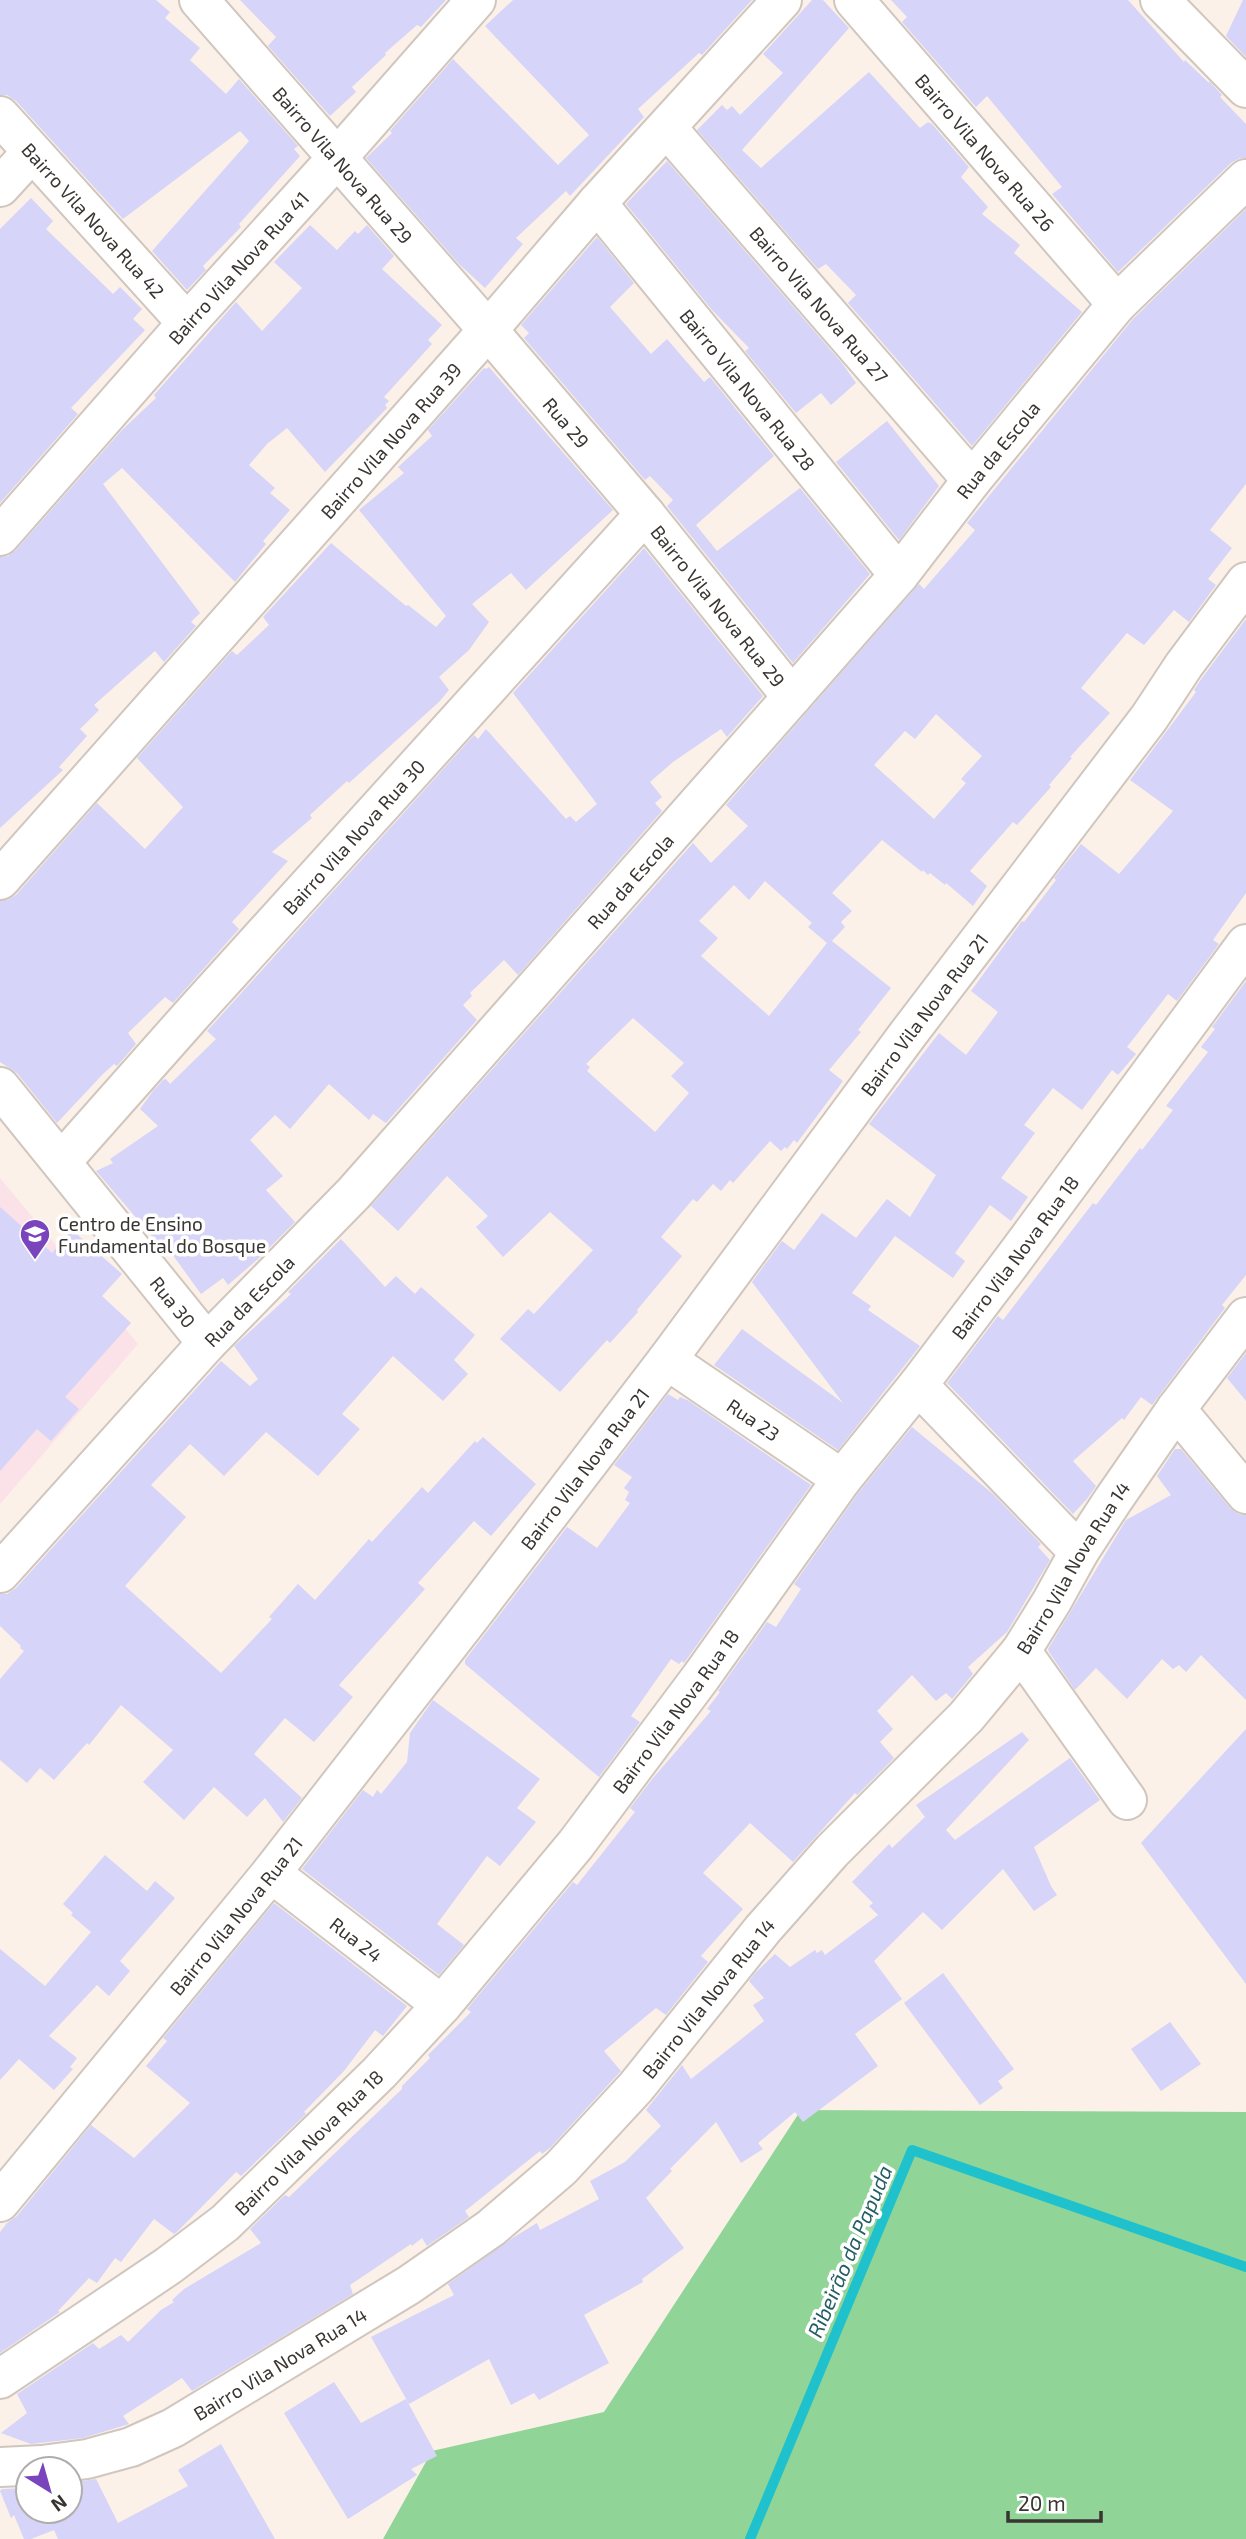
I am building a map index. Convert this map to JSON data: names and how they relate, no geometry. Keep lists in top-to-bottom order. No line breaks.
{"streets":{"street":["Bairro Vila Nova Rua 26","Bairro Vila Nova Rua 29","Bairro Vila Nova Rua 42","Bairro Vila Nova Rua 41","Bairro Vila Nova Rua 27","Bairro Vila Nova Rua 28","Rua 29","Bairro Vila Nova Rua 39","Rua da Escola","Bairro Vila Nova Rua 30","Bairro Vila Nova Rua 21","Bairro Vila Nova Rua 18","Rua 30","Rua 23","Bairro Vila Nova Rua 14","Rua 24"]},"crossings":[["Bairro Vila Nova Rua 26","Rua da Escola"],["Bairro Vila Nova Rua 29","Bairro Vila Nova Rua 41"],["Bairro Vila Nova Rua 29","Rua 29"],["Bairro Vila Nova Rua 29","Bairro Vila Nova Rua 39"],["Bairro Vila Nova Rua 29","Rua da Escola"],["Bairro Vila Nova Rua 29","Bairro Vila Nova Rua 30"],["Bairro Vila Nova Rua 42","Bairro Vila Nova Rua 41"],["Bairro Vila Nova Rua 27","Bairro Vila Nova Rua 39"],["Bairro Vila Nova Rua 27","Rua da Escola"],["Bairro Vila Nova Rua 28","Bairro Vila Nova Rua 39"],["Bairro Vila Nova Rua 28","Rua da Escola"],["Rua 29","Bairro Vila Nova Rua 39"],["Rua 29","Bairro Vila Nova Rua 30"],["Rua da Escola","Rua 30"],["Bairro Vila Nova Rua 30","Rua 30"],["Bairro Vila Nova Rua 21","Rua 23"],["Bairro Vila Nova Rua 21","Rua 24"],["Bairro Vila Nova Rua 18","Rua 23"],["Bairro Vila Nova Rua 18","Rua 24"]],"water":["Ribeirão da Papuda"],"places":{"school or university":["Centro de Ensino Fundamental do Bosque"]},"scale_bar":"20 m","north":"bottom right"}
